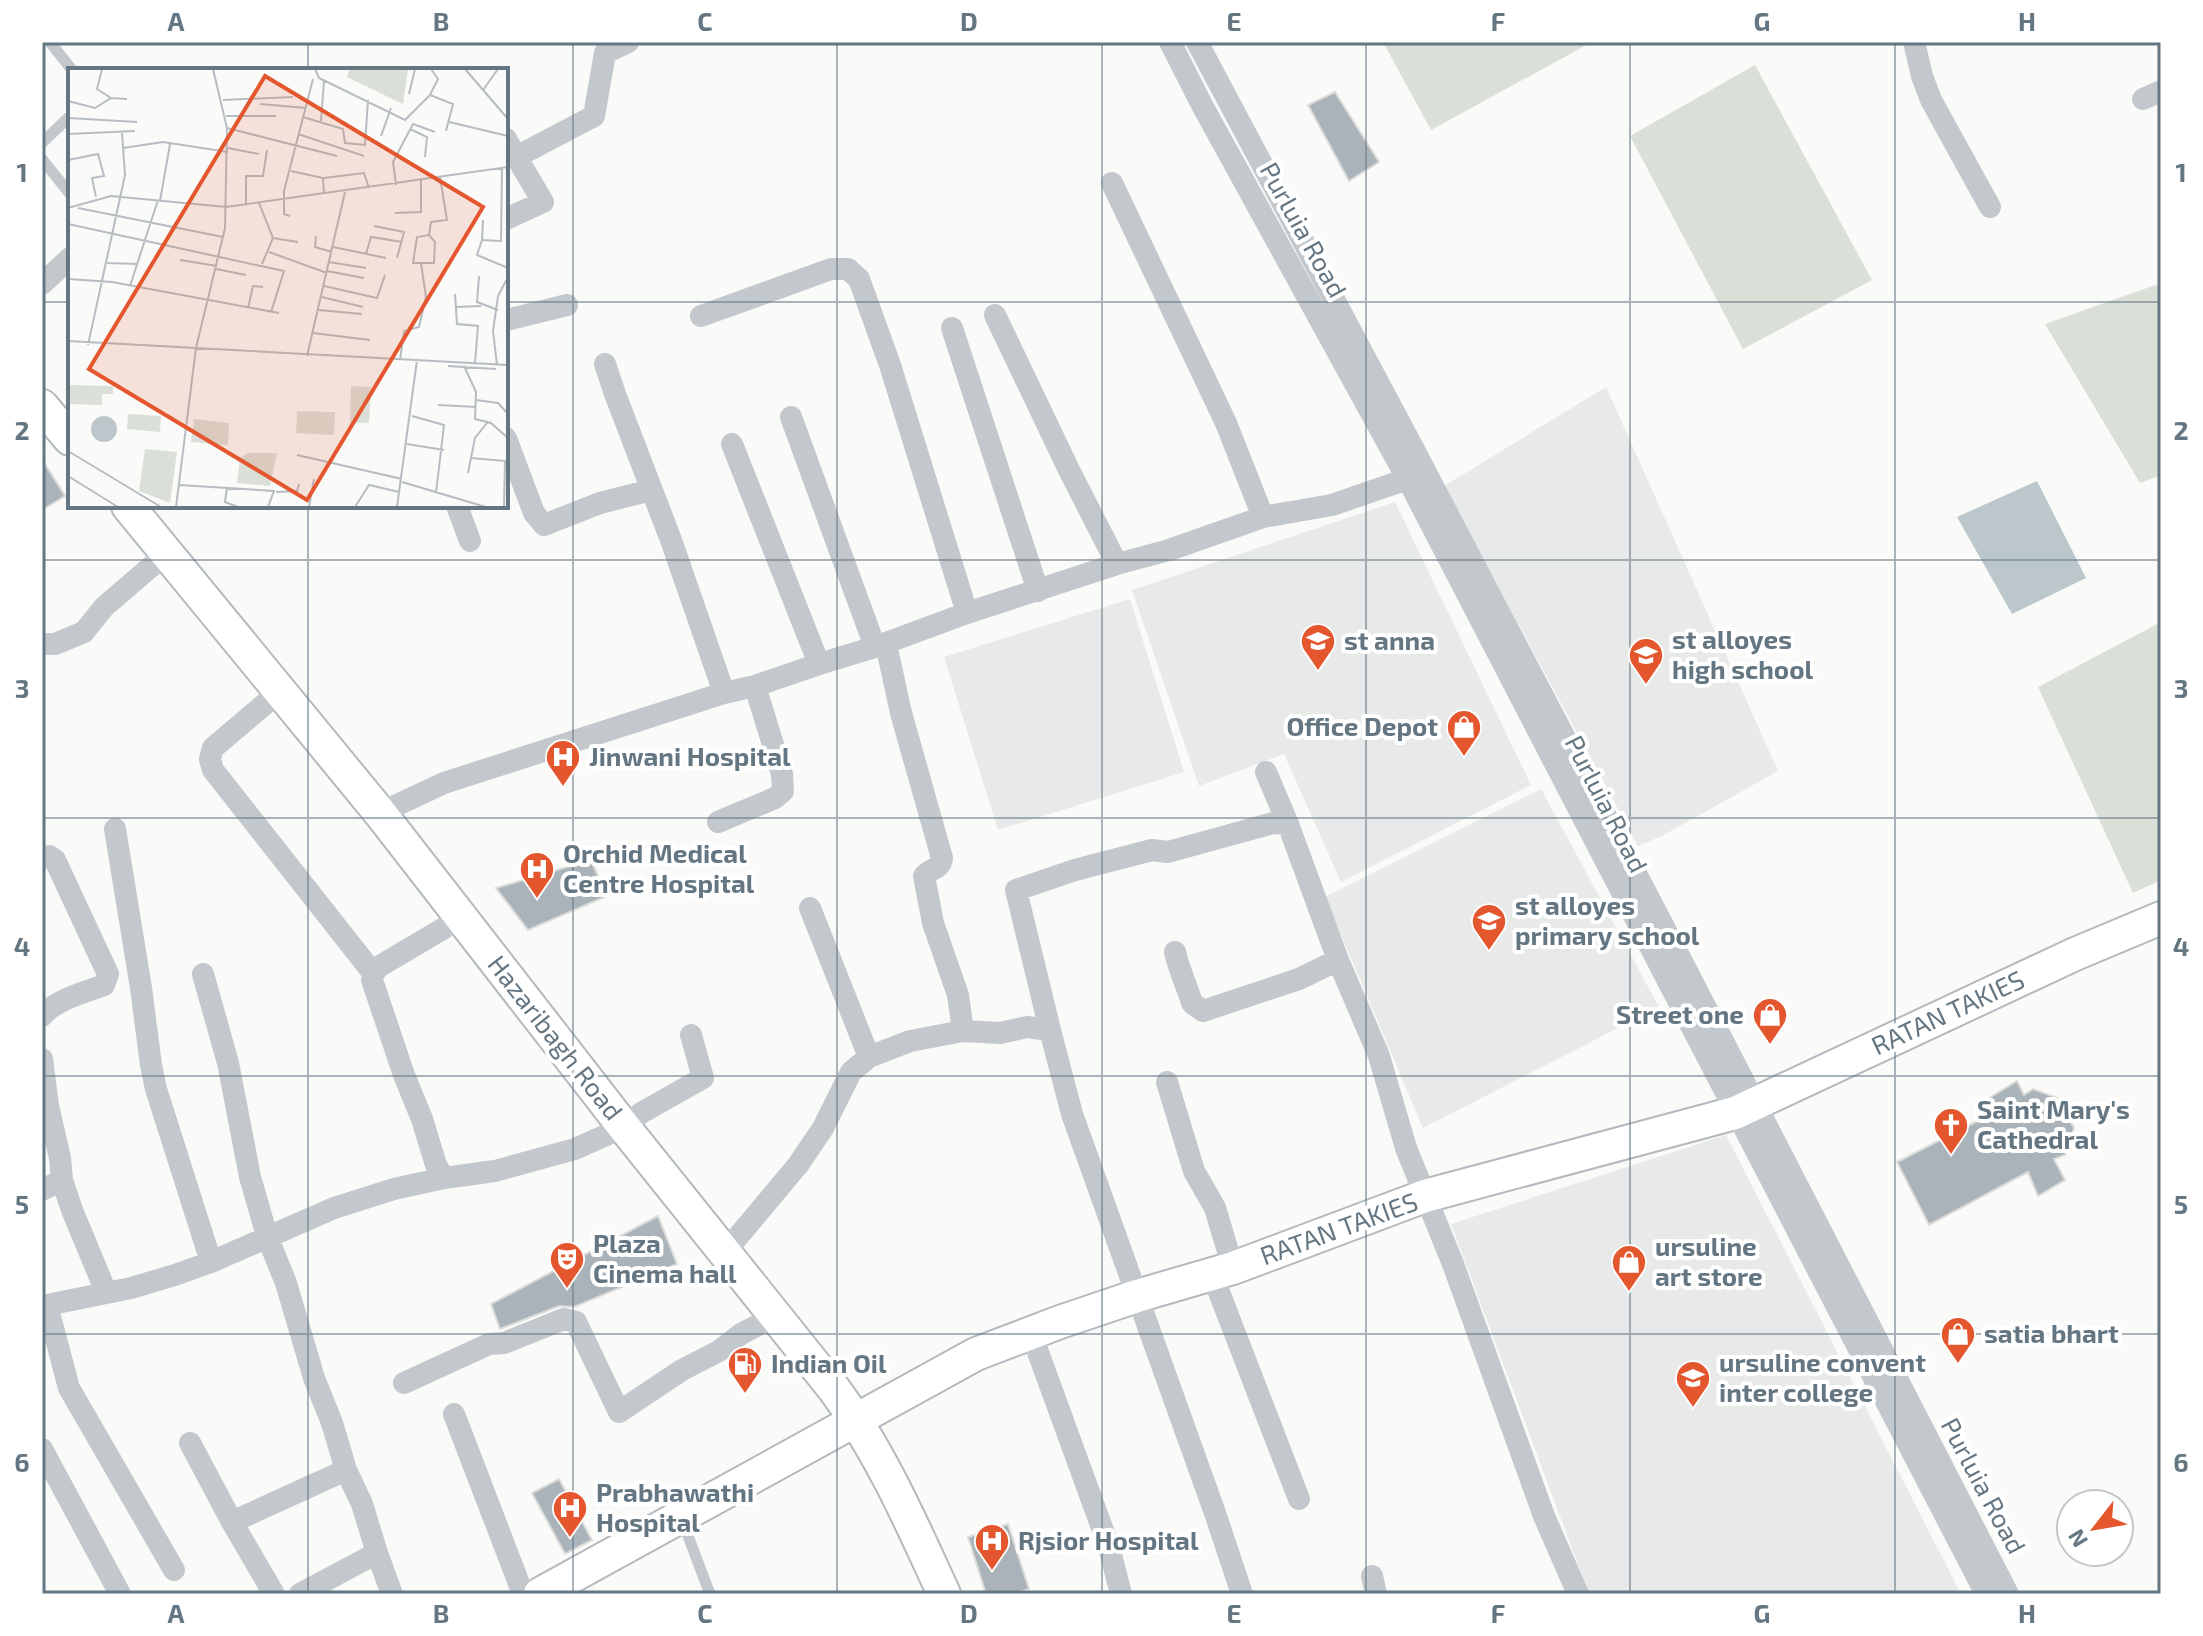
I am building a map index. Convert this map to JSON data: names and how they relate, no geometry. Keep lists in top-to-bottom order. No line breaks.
{"streets":{"street":["Purluia Road","RATAN TAKIES","Hazaribagh Road"]},"crossings":[["Purluia Road","RATAN TAKIES"],["RATAN TAKIES","Hazaribagh Road"]],"places":{"school or university":["st anna","st alloyes high school","st alloyes primary school","ursuline convent inter college"],"shop":["Office Depot","Street one","ursuline art store","satia bhart"],"hospital":["Jinwani Hospital","Orchid Medical Centre Hospital","Prabhawathi Hospital","Rjsior Hospital"],"church":["Saint Mary's Cathedral"],"theatre":["Plaza Cinema hall"],"fuel station":["Indian Oil"]},"north":"bottom left","grid":{"columns":["A","B","C","D","E","F","G","H"],"rows":["1","2","3","4","5","6"]}}
